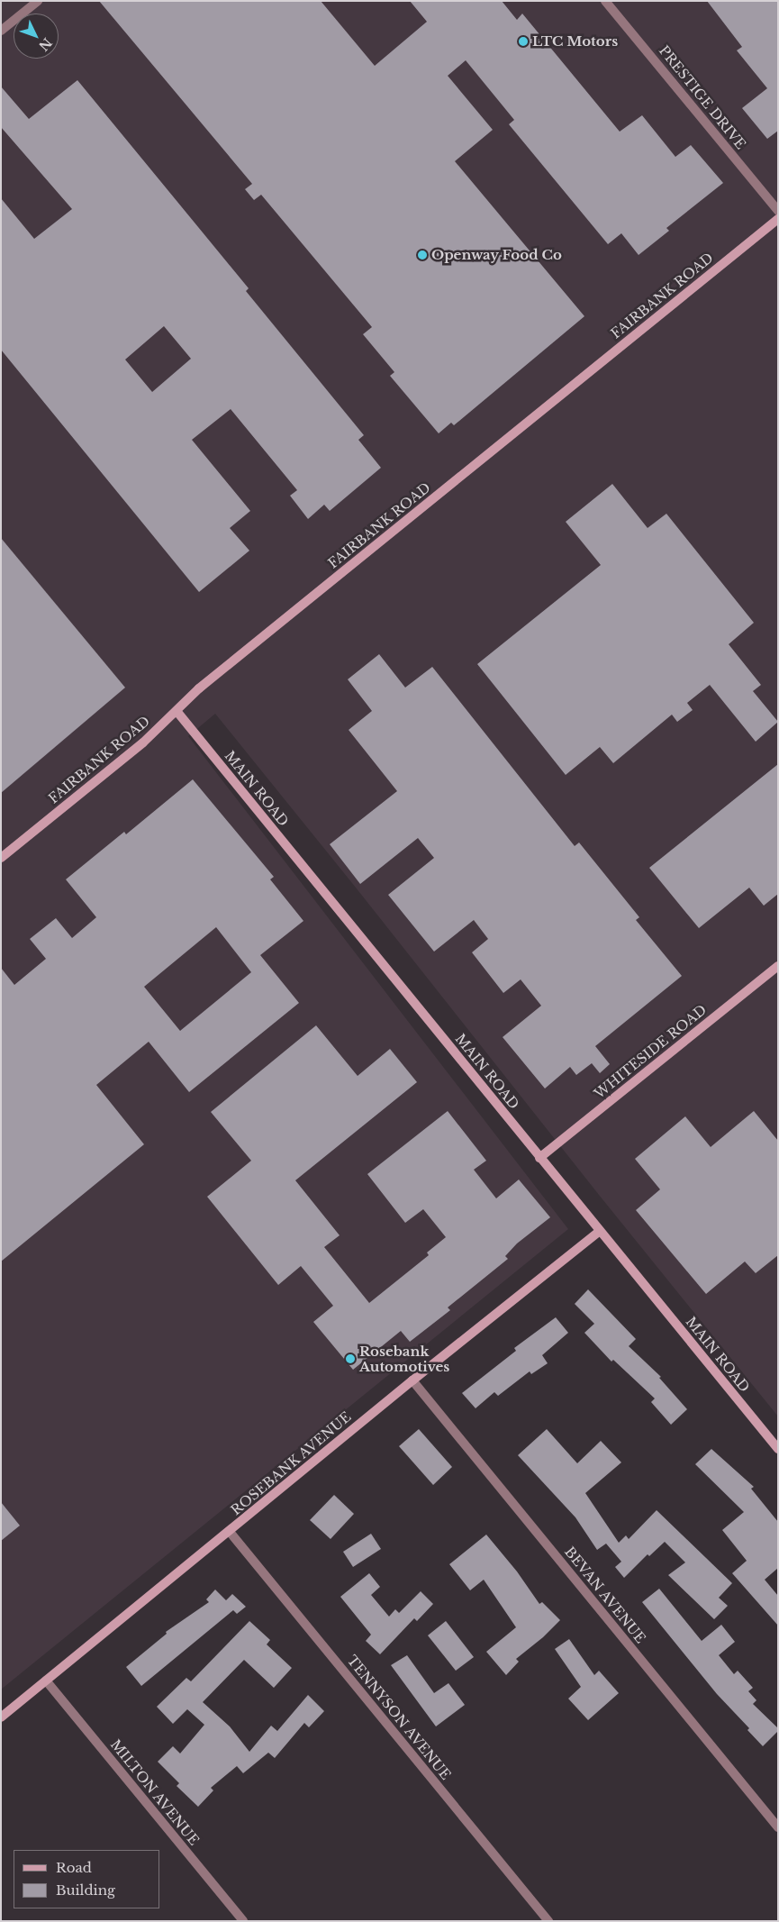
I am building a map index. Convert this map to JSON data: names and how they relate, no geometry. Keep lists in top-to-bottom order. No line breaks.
{"streets":{"main road":["FAIRBANK ROAD","MAIN ROAD","WHITESIDE ROAD","ROSEBANK AVENUE"],"street":["PRESTIGE DRIVE","BEVAN AVENUE","TENNYSON AVENUE","MILTON AVENUE"]},"crossings":[["FAIRBANK ROAD","MAIN ROAD"],["MAIN ROAD","WHITESIDE ROAD"],["MAIN ROAD","ROSEBANK AVENUE"],["ROSEBANK AVENUE","BEVAN AVENUE"],["ROSEBANK AVENUE","TENNYSON AVENUE"],["ROSEBANK AVENUE","MILTON AVENUE"]],"places":["LTC Motors","Openway Food Co","Rosebank Automotives"],"legend":["Road","Building"],"north":"bottom right"}
